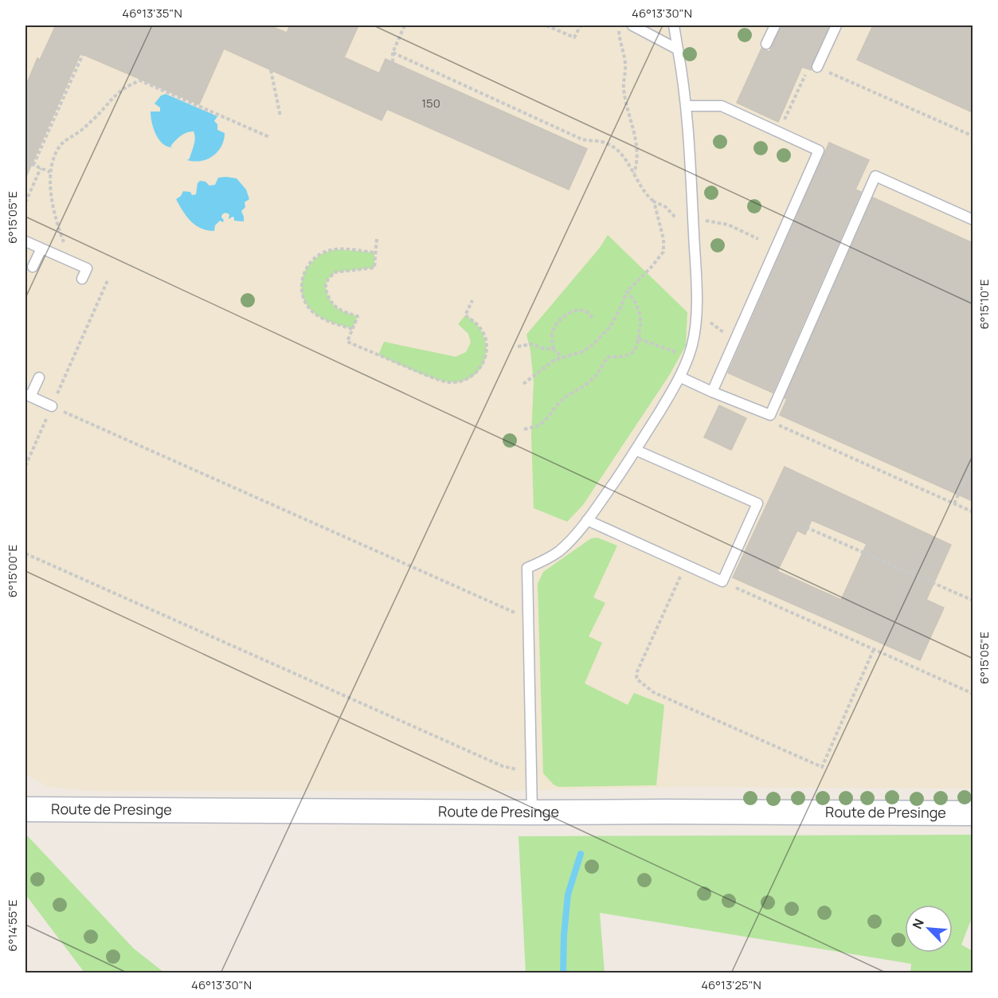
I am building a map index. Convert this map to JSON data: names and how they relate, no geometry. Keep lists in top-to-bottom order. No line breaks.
{"streets":{"street":["Route de Presinge"]},"house_numbers":["150"],"north":"top left","coordinates":["46°13'35\"N","46°13'30\"N","6°15'05\"E","6°15'10\"E","6°15'00\"E","6°14'55\"E","46°13'25\"N"]}
